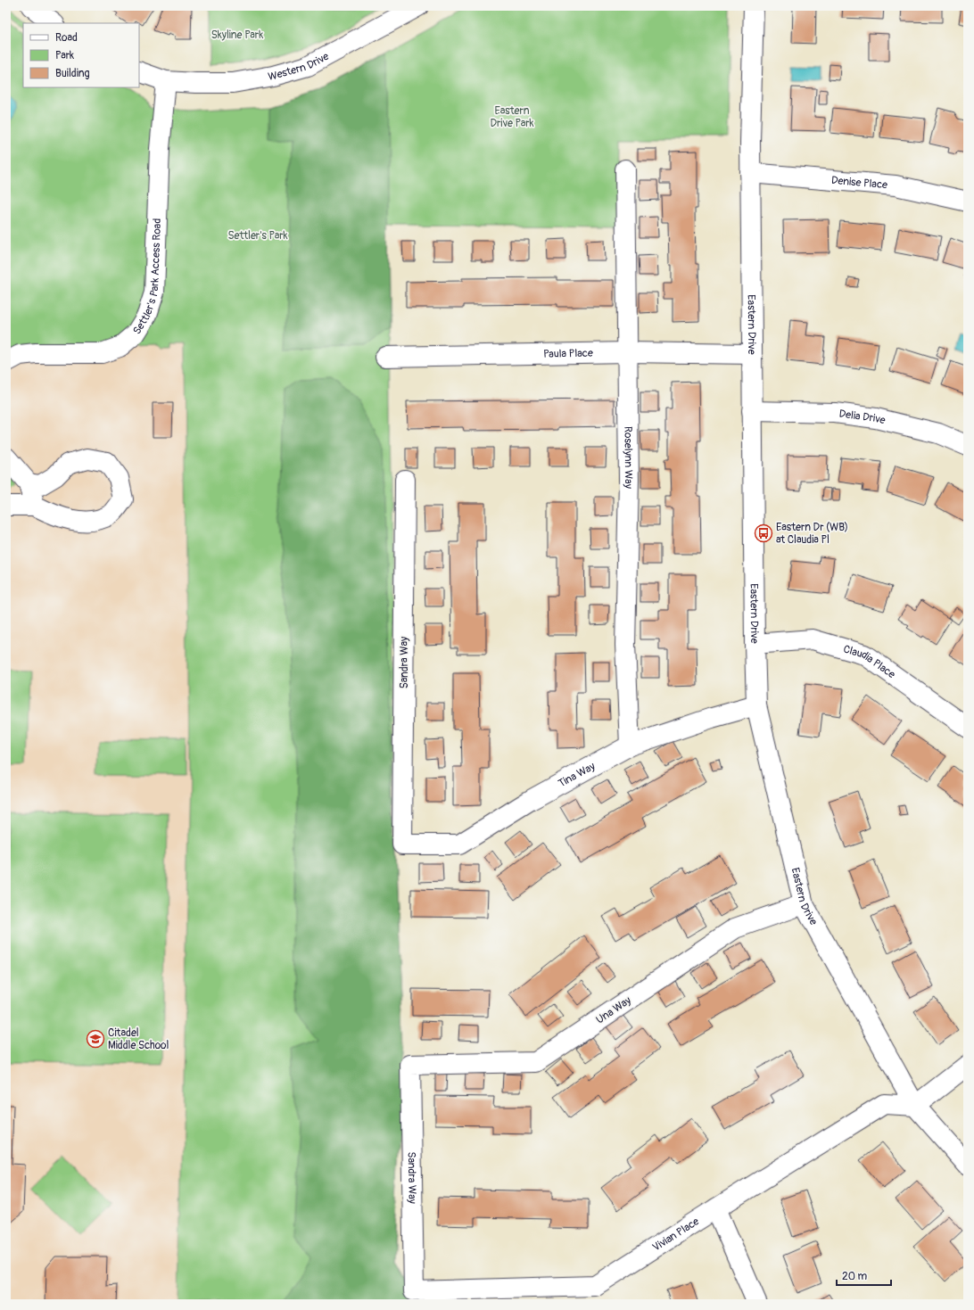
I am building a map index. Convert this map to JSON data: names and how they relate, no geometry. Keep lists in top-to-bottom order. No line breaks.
{"streets":{"street":["Western Drive","Denise Place","Settler's Park Access Road","Eastern Drive","Paula Place","Delia Drive","Roselynn Way","Sandra Way","Claudia Place","Tina Way","Una Way","Vivian Place"]},"crossings":[["Western Drive","Settler's Park Access Road"],["Denise Place","Eastern Drive"],["Eastern Drive","Paula Place"],["Eastern Drive","Delia Drive"],["Eastern Drive","Claudia Place"],["Eastern Drive","Tina Way"],["Eastern Drive","Una Way"],["Eastern Drive","Vivian Place"],["Paula Place","Roselynn Way"],["Roselynn Way","Tina Way"],["Sandra Way","Tina Way"],["Sandra Way","Una Way"],["Sandra Way","Vivian Place"]],"parks":["Skyline Park","Eastern Drive Park","Settler's Park"],"places":{"bus stop":["Eastern Dr (WB) at Claudia Pl"],"school or university":["Citadel Middle School"]},"legend":["Road","Park","Building"],"scale_bar":"20 m"}
